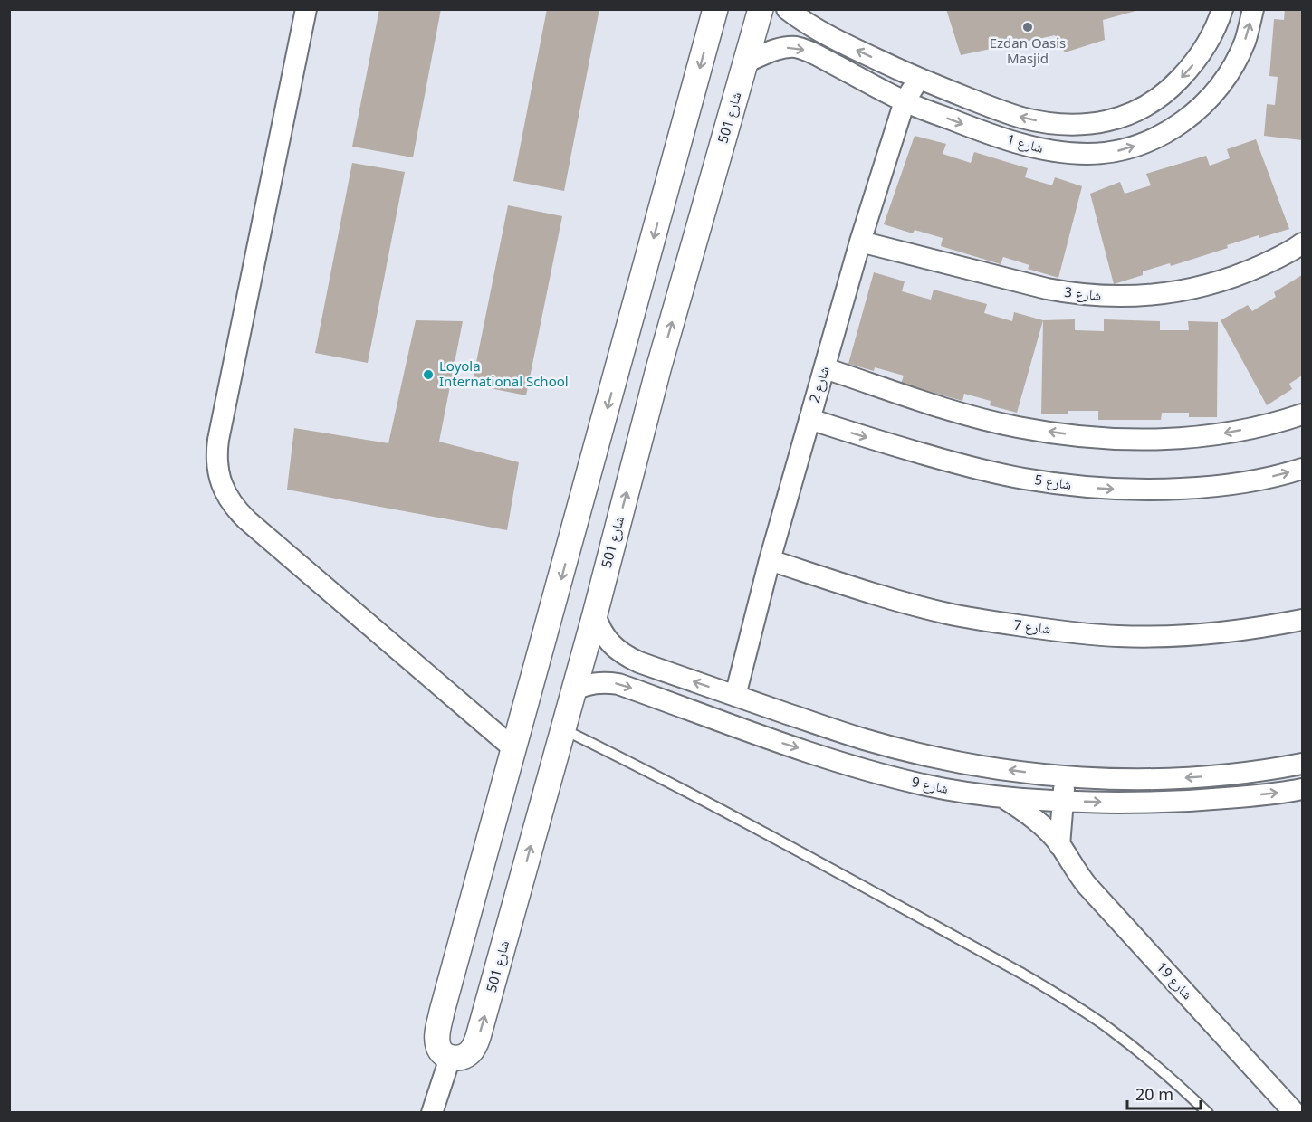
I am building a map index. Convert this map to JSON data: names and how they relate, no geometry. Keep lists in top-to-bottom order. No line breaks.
{"streets":{"street":["شارع 501","شارع 1","شارع 3","شارع 2","شارع 5","شارع 7","شارع 9","شارع 19"]},"crossings":[["شارع 501","شارع 1"],["شارع 501","شارع 9"],["شارع 1","شارع 2"],["شارع 3","شارع 2"],["شارع 2","شارع 5"],["شارع 2","شارع 7"],["شارع 9","شارع 19"]],"places":["Ezdan Oasis Masjid","Loyola International School"],"scale_bar":"20 m"}
